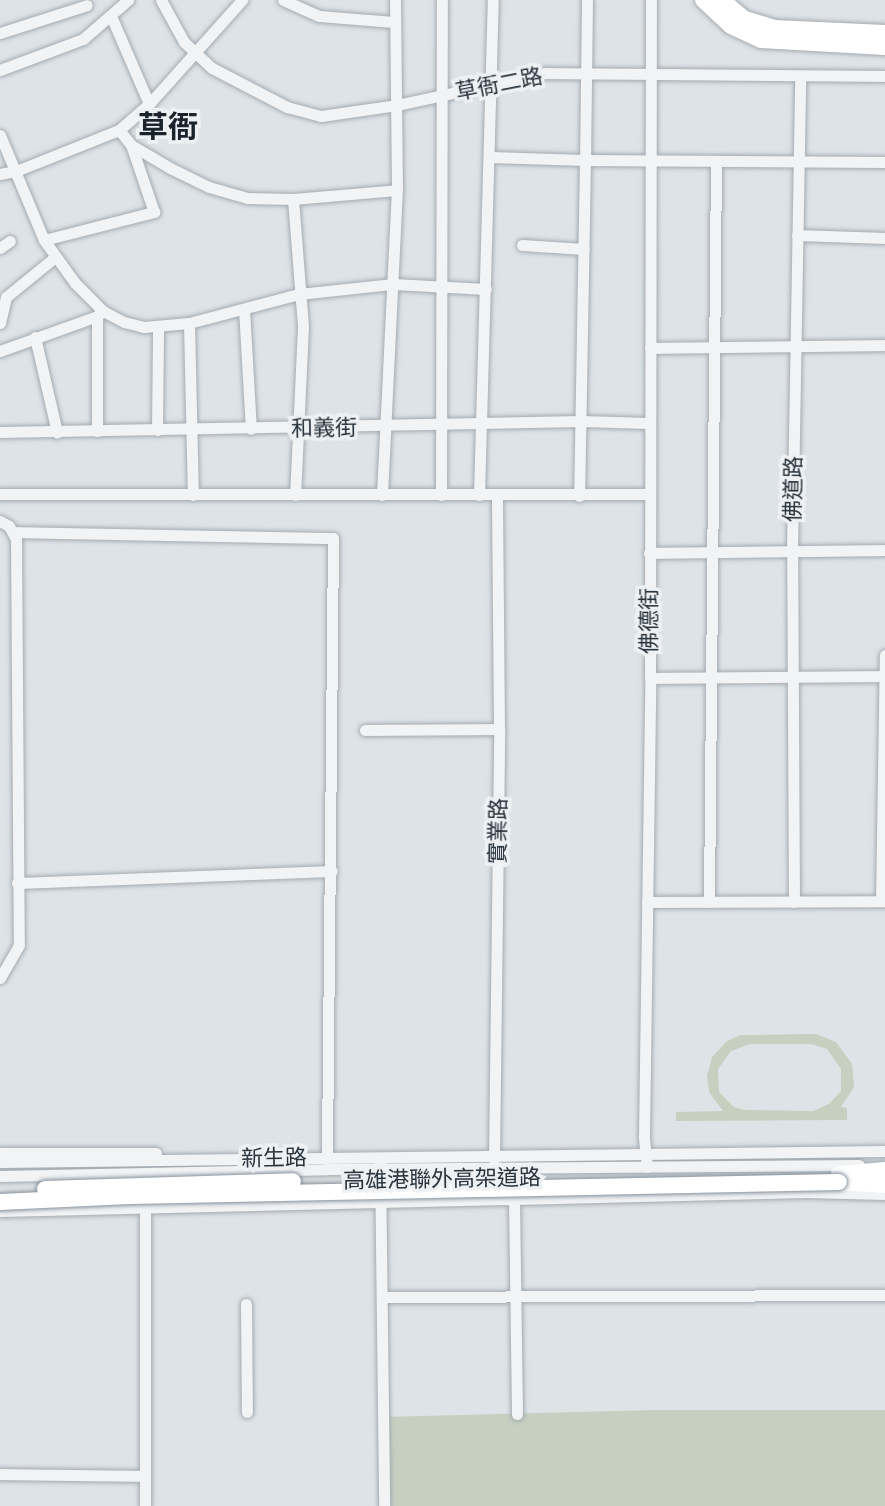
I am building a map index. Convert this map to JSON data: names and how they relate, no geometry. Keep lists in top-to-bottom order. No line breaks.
{"streets":{"highway":["高雄港聯外高架道路"],"street":["草衙二路","和義街","佛道路","佛德街","實業路","新生路"]},"crossings":[["草衙二路","佛道路"],["草衙二路","佛德街"],["和義街","佛德街"],["佛德街","新生路"],["實業路","新生路"],["新生路","高雄港聯外高架道路"]],"districts":["草衙"]}
